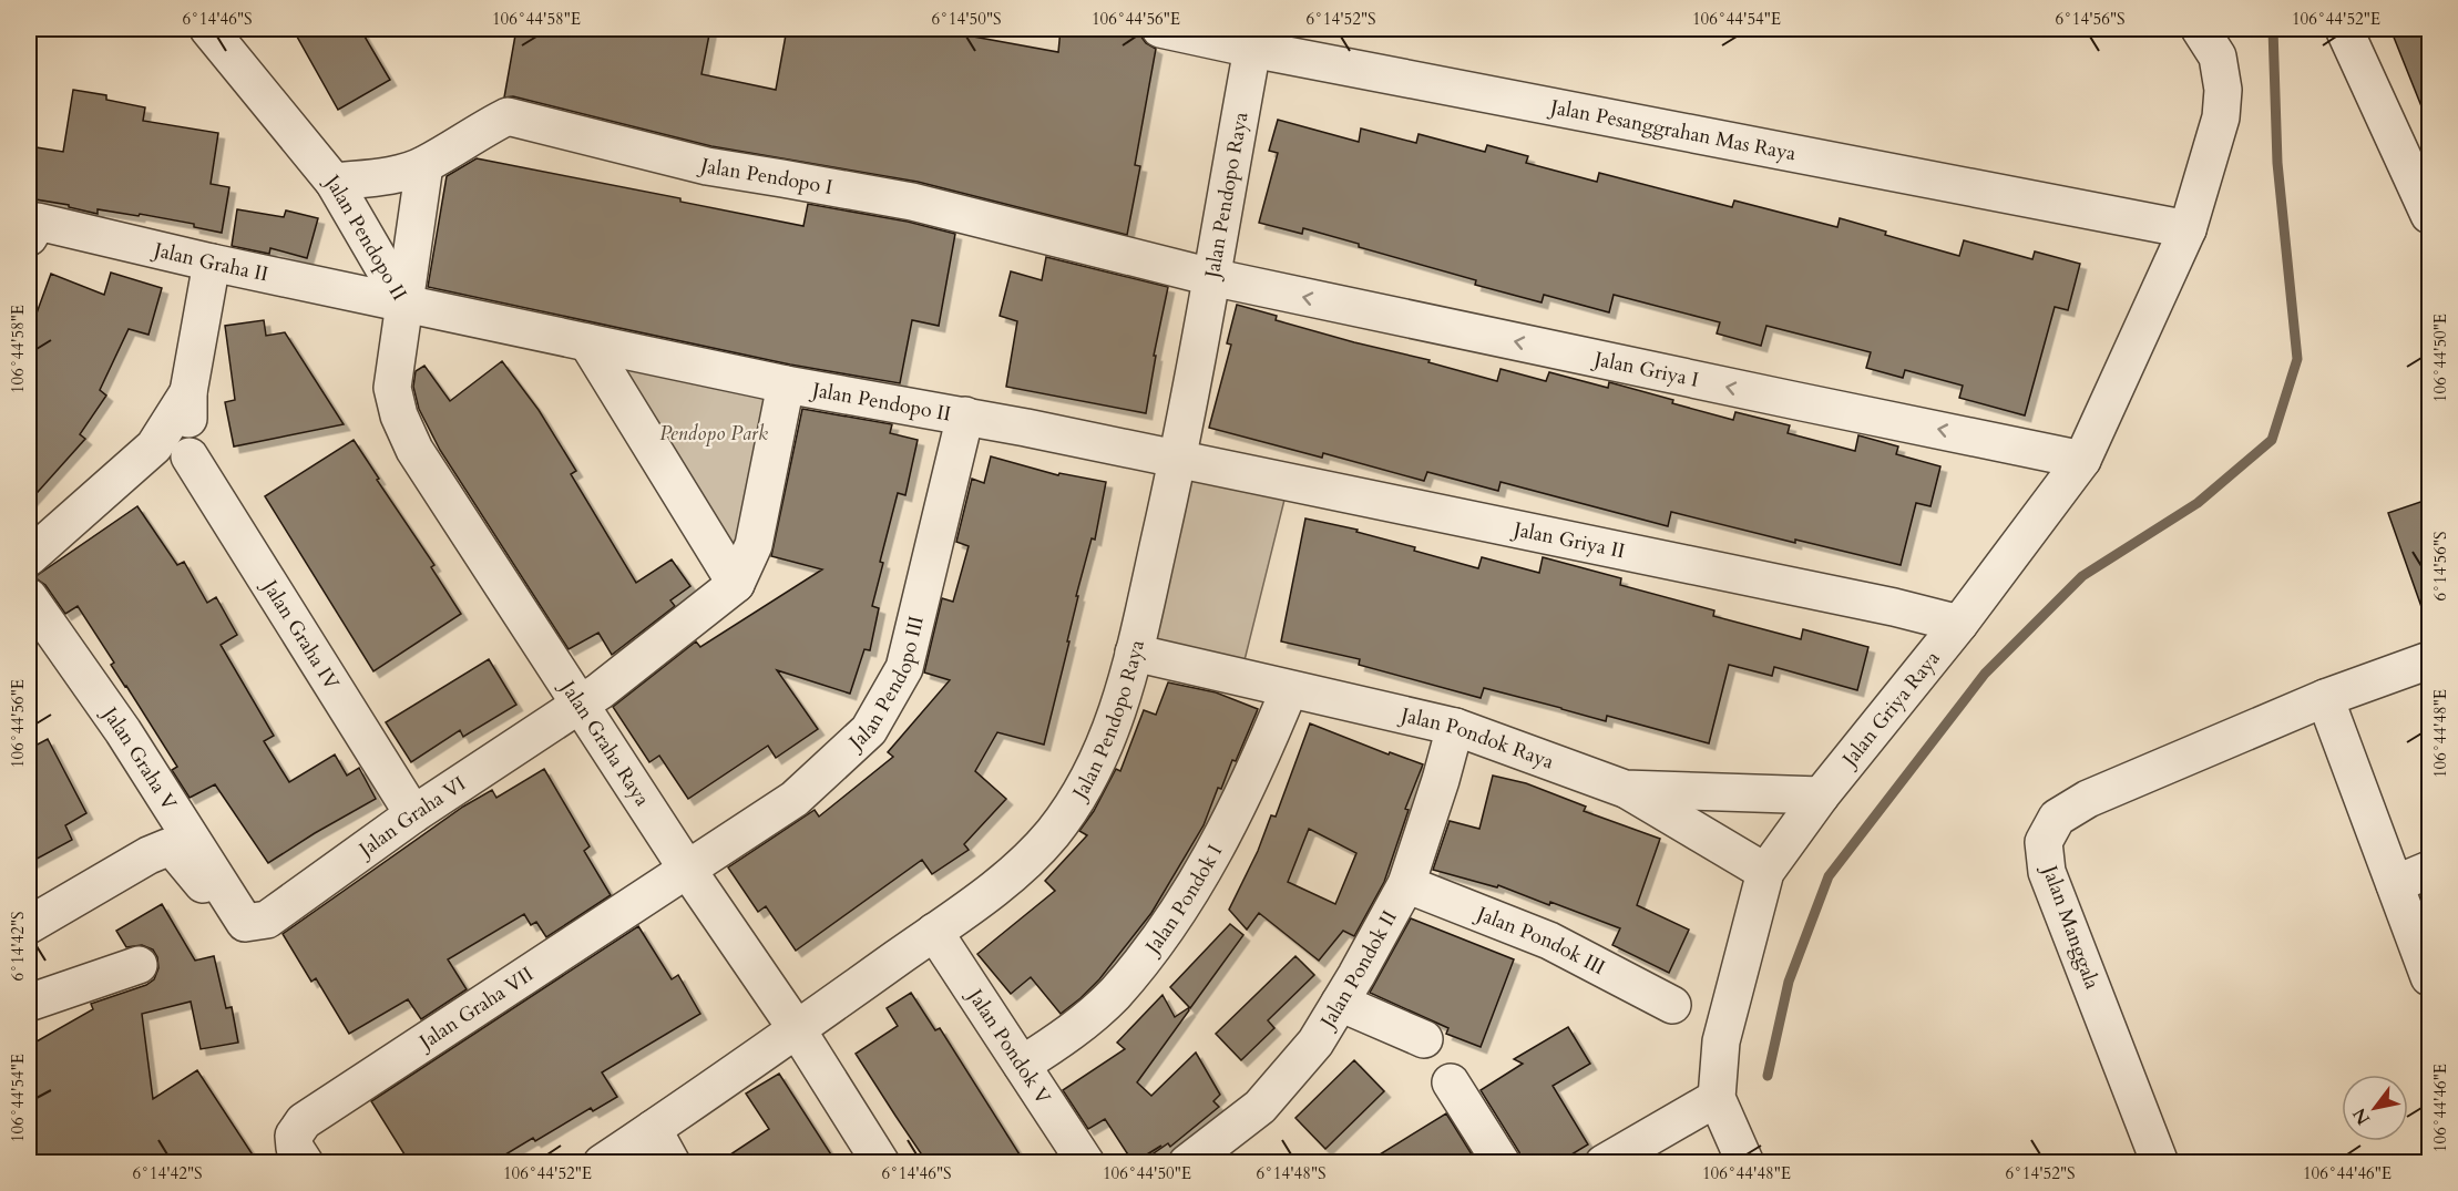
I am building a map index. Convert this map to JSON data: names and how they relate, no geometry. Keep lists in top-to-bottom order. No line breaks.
{"streets":{"street":["Jalan Pesanggrahan Mas Raya","Jalan Pendopo I","Jalan Pendopo Raya","Jalan Pendopo II","Jalan Graha II","Jalan Griya I","Jalan Griya II","Jalan Graha IV","Jalan Pendopo III","Jalan Griya Raya","Jalan Pondok Raya","Jalan Graha Raya","Jalan Graha V","Jalan Graha VI","Jalan Pondok I","Jalan Manggala","Jalan Pondok III","Jalan Pondok II","Jalan Graha VII","Jalan Pondok V"]},"crossings":[["Jalan Pesanggrahan Mas Raya","Jalan Pendopo Raya"],["Jalan Pesanggrahan Mas Raya","Jalan Griya Raya"],["Jalan Pendopo I","Jalan Pendopo Raya"],["Jalan Pendopo I","Jalan Pendopo II"],["Jalan Pendopo I","Jalan Griya I"],["Jalan Pendopo I","Jalan Graha Raya"],["Jalan Pendopo Raya","Jalan Pendopo II"],["Jalan Pendopo Raya","Jalan Griya I"],["Jalan Pendopo Raya","Jalan Griya II"],["Jalan Pendopo Raya","Jalan Pondok Raya"],["Jalan Pendopo Raya","Jalan Graha Raya"],["Jalan Pendopo Raya","Jalan Pondok V"],["Jalan Pendopo II","Jalan Graha II"],["Jalan Pendopo II","Jalan Griya II"],["Jalan Pendopo II","Jalan Pendopo III"],["Jalan Pendopo II","Jalan Graha Raya"],["Jalan Graha II","Jalan Graha Raya"],["Jalan Griya I","Jalan Griya Raya"],["Jalan Griya II","Jalan Griya Raya"],["Jalan Graha IV","Jalan Graha VI"],["Jalan Pendopo III","Jalan Graha Raya"],["Jalan Pendopo III","Jalan Graha VII"],["Jalan Griya Raya","Jalan Pondok Raya"],["Jalan Pondok Raya","Jalan Pondok I"],["Jalan Pondok Raya","Jalan Pondok II"],["Jalan Graha Raya","Jalan Graha VI"],["Jalan Graha Raya","Jalan Graha VII"],["Jalan Graha V","Jalan Graha VI"],["Jalan Pondok I","Jalan Pondok V"],["Jalan Pondok III","Jalan Pondok II"]],"one_way":["Jalan Griya I"],"parks":["Pendopo Park"],"north":"bottom left","coordinates":["6°14'46\"S","106°44'58\"E","6°14'50\"S","106°44'56\"E","6°14'52\"S","106°44'54\"E","6°14'56\"S","106°44'52\"E","106°44'50\"E","106°44'48\"E","6°14'42\"S","106°44'46\"E","6°14'48\"S"]}
